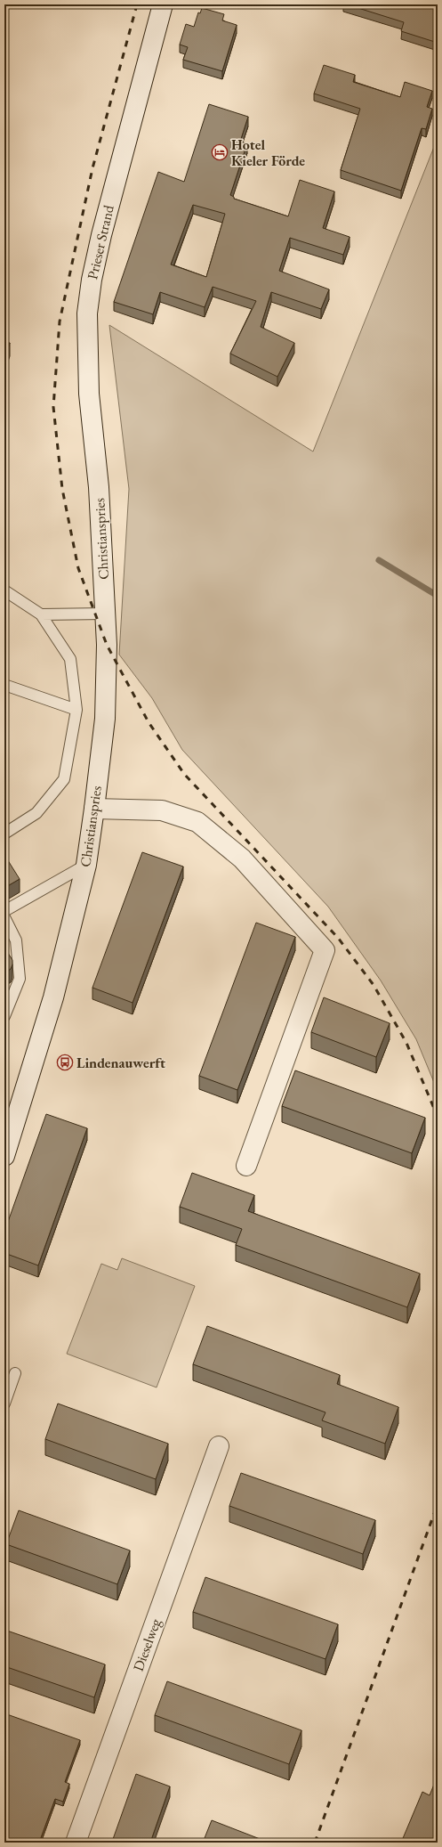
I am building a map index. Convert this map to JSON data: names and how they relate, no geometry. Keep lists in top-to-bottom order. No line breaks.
{"streets":{"street":["Prieser Strand","Christianspries","Dieselweg"]},"crossings":[["Prieser Strand","Christianspries"]],"places":{"hotel":["Hotel Kieler Förde"],"bus stop":["Lindenauwerft"]}}
